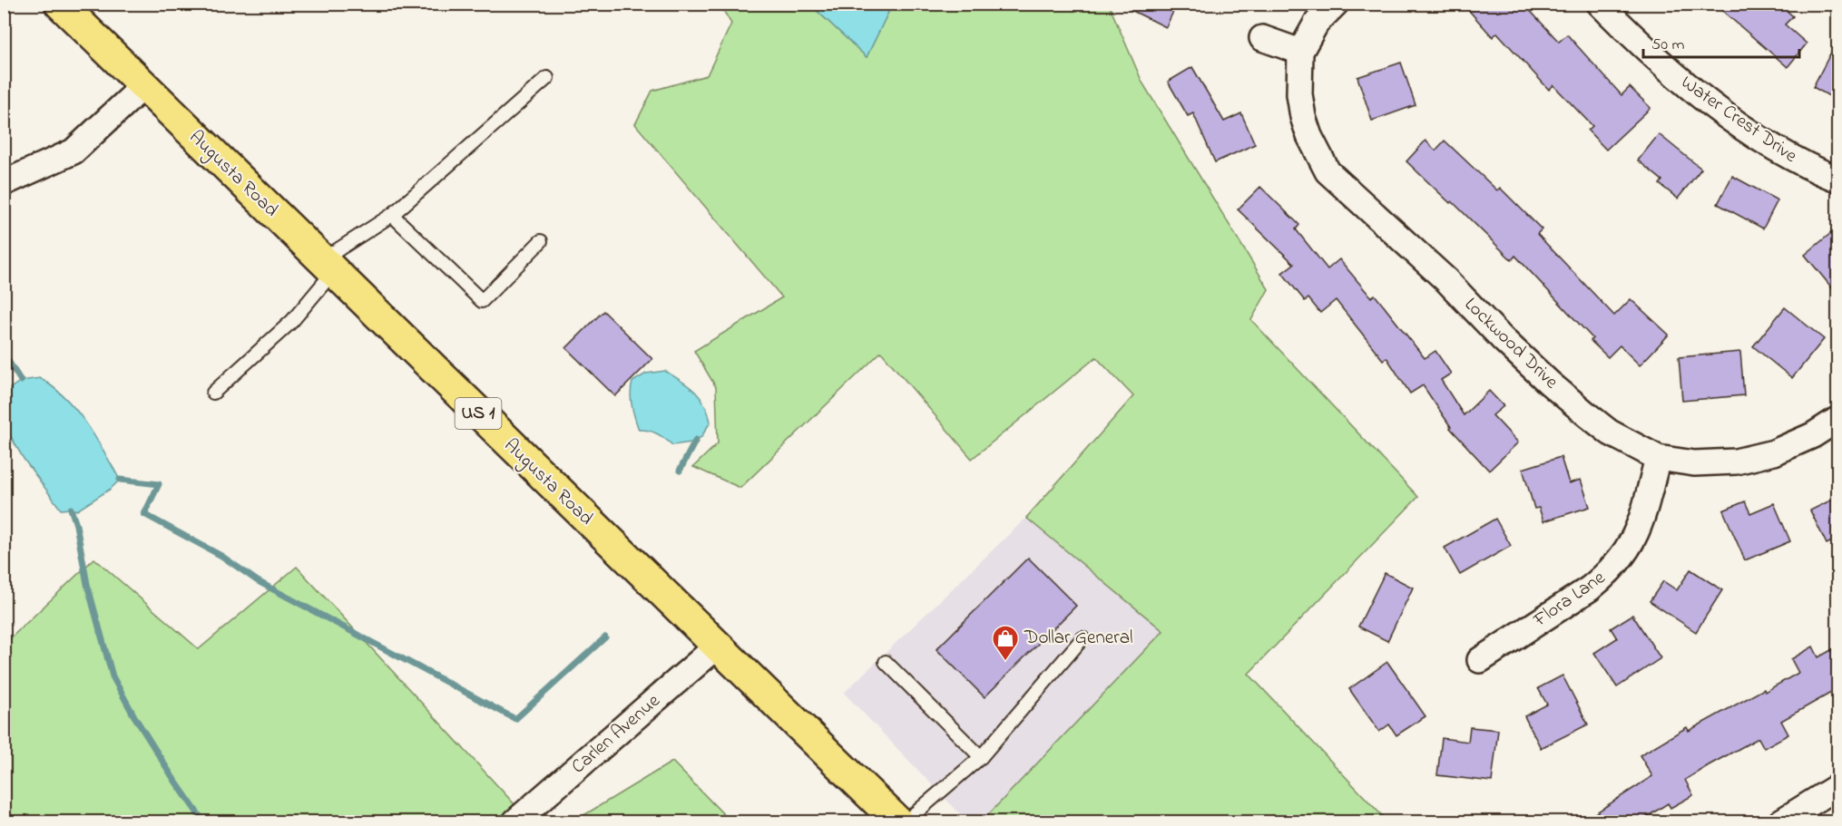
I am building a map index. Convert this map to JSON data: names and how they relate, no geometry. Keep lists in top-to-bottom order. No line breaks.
{"streets":{"main road":["Augusta Road","US 1"],"street":["Water Crest Drive","Lockwood Drive","Flora Lane","Carlen Avenue"]},"crossings":[["Augusta Road","Carlen Avenue"],["Lockwood Drive","Flora Lane"]],"places":{"shop":["Dollar General"]},"scale_bar":"50 m"}
